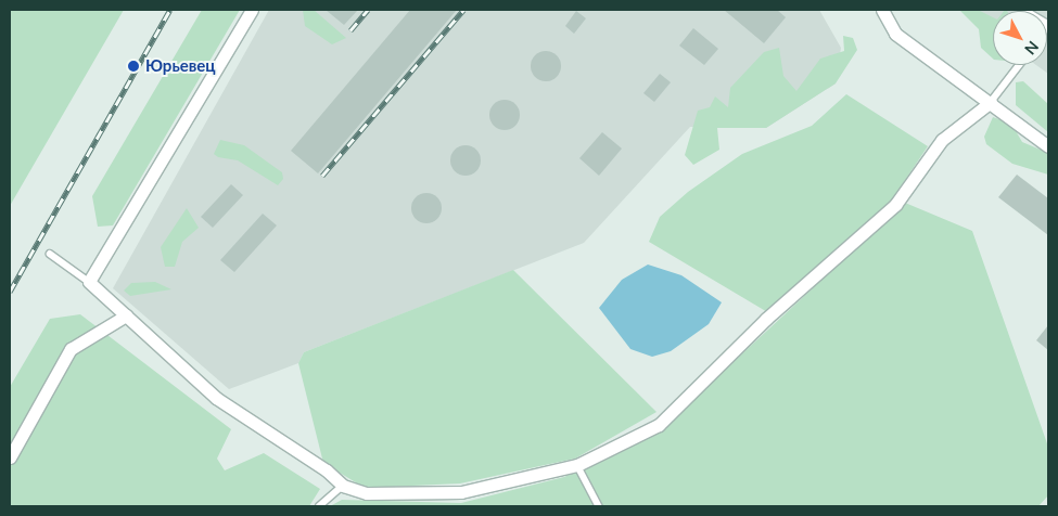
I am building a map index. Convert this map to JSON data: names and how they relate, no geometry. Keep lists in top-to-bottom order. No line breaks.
{"places":["Юрьевец"],"north":"bottom right"}
